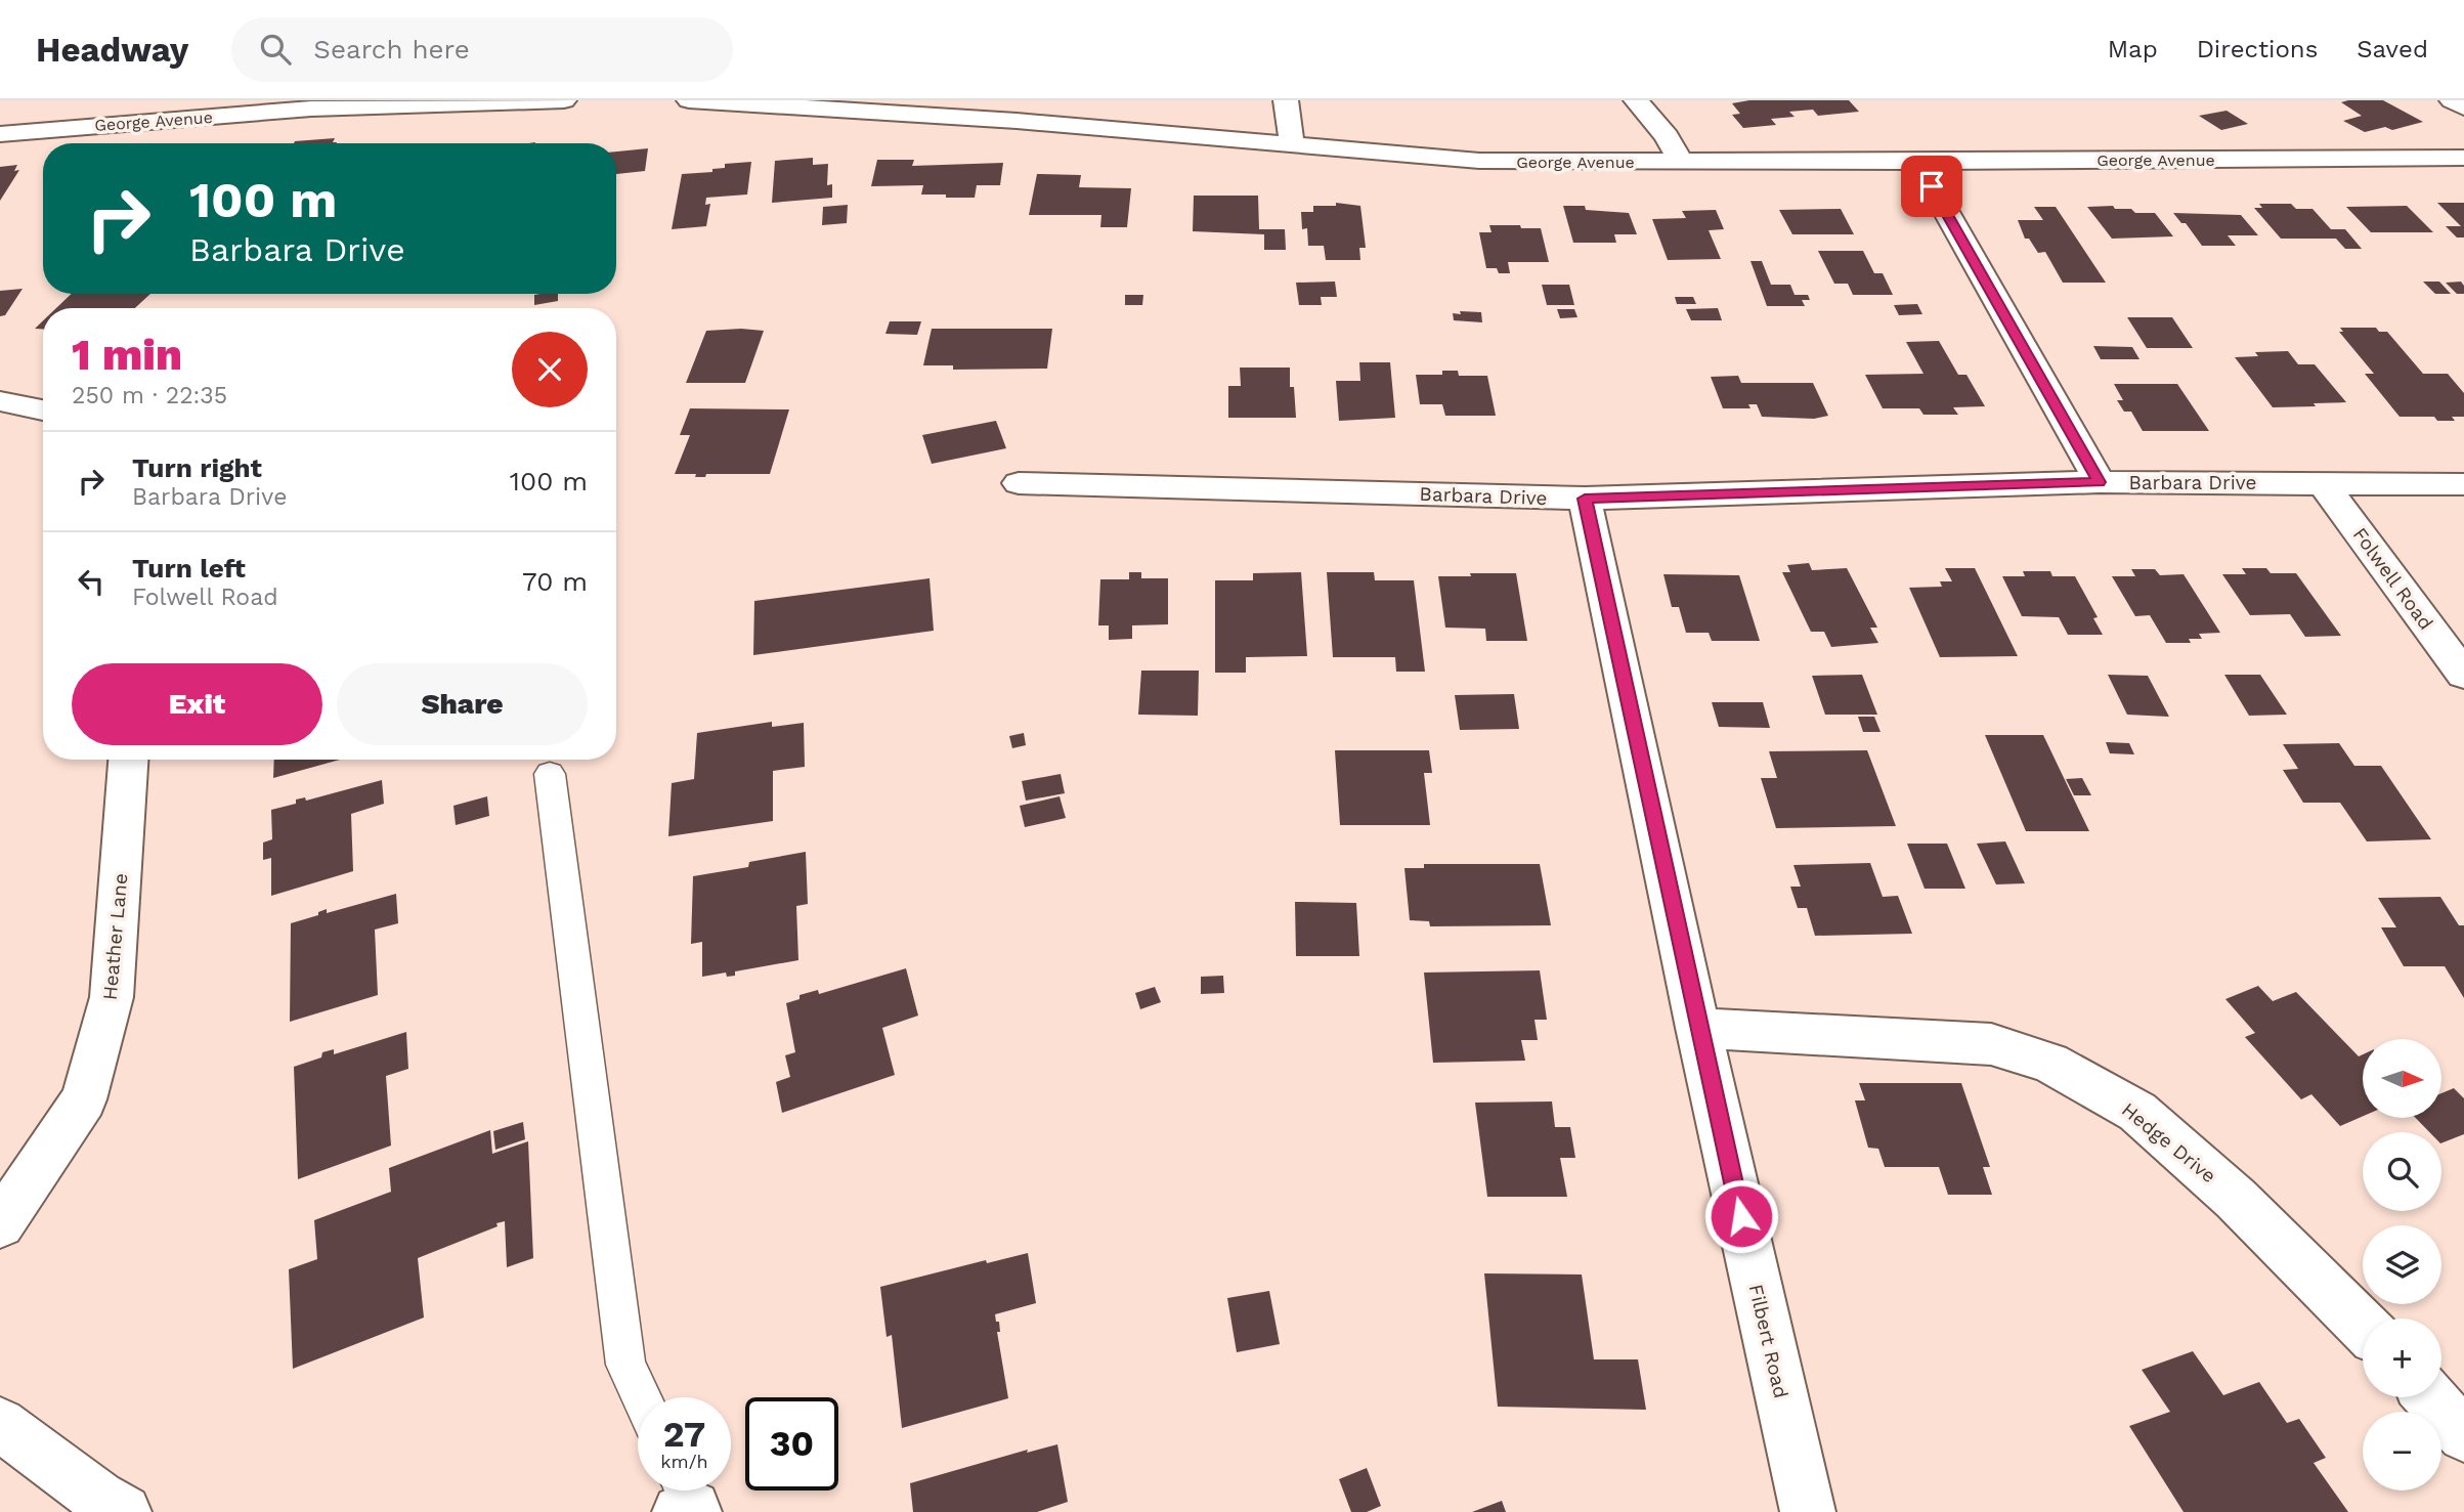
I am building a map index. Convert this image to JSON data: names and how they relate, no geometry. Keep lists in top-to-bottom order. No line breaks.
{"streets":{"street":["George Avenue","Barbara Drive","Folwell Road","Heather Lane","Hedge Drive","Filbert Road"]},"crossings":[["Barbara Drive","Folwell Road"],["Barbara Drive","Filbert Road"],["Hedge Drive","Filbert Road"]],"north":"right","page":{"header":"Headway","search":"Search here","nav":["Map","Directions","Saved"],"turn":["100 m","Barbara Drive"],"heading":["1 min","250 m · 22:35"],"list":[{"name":"Turn right","note":"Barbara Drive","value":"100 m"},{"name":"Turn left","note":"Folwell Road","value":"70 m"}],"buttons":["Exit","Share"],"map_buttons":["+","−"],"speed":"27 km/h","limit":"30"}}
